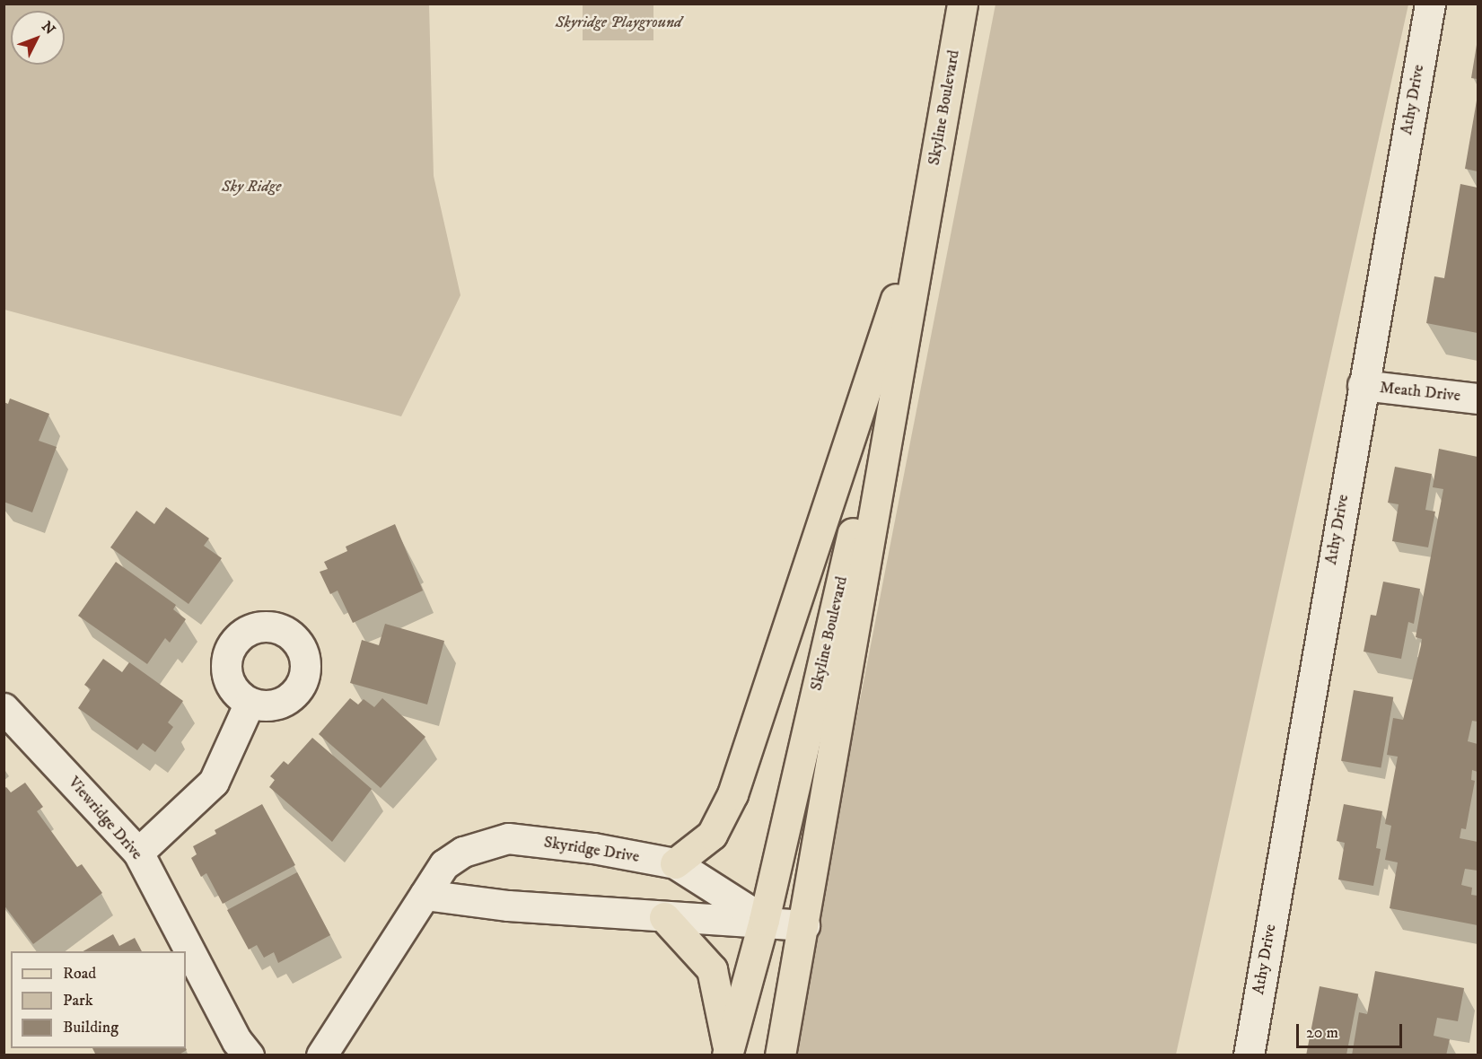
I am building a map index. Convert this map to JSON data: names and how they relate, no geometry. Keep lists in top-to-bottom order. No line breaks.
{"streets":{"main road":["Skyline Boulevard"],"street":["Athy Drive","Meath Drive","Viewridge Drive","Skyridge Drive"]},"crossings":[["Athy Drive","Meath Drive"],["Skyline Boulevard","Skyridge Drive"]],"parks":["Skyridge Playground","Sky Ridge"],"legend":["Road","Park","Building"],"scale_bar":"20 m","north":"top right"}
